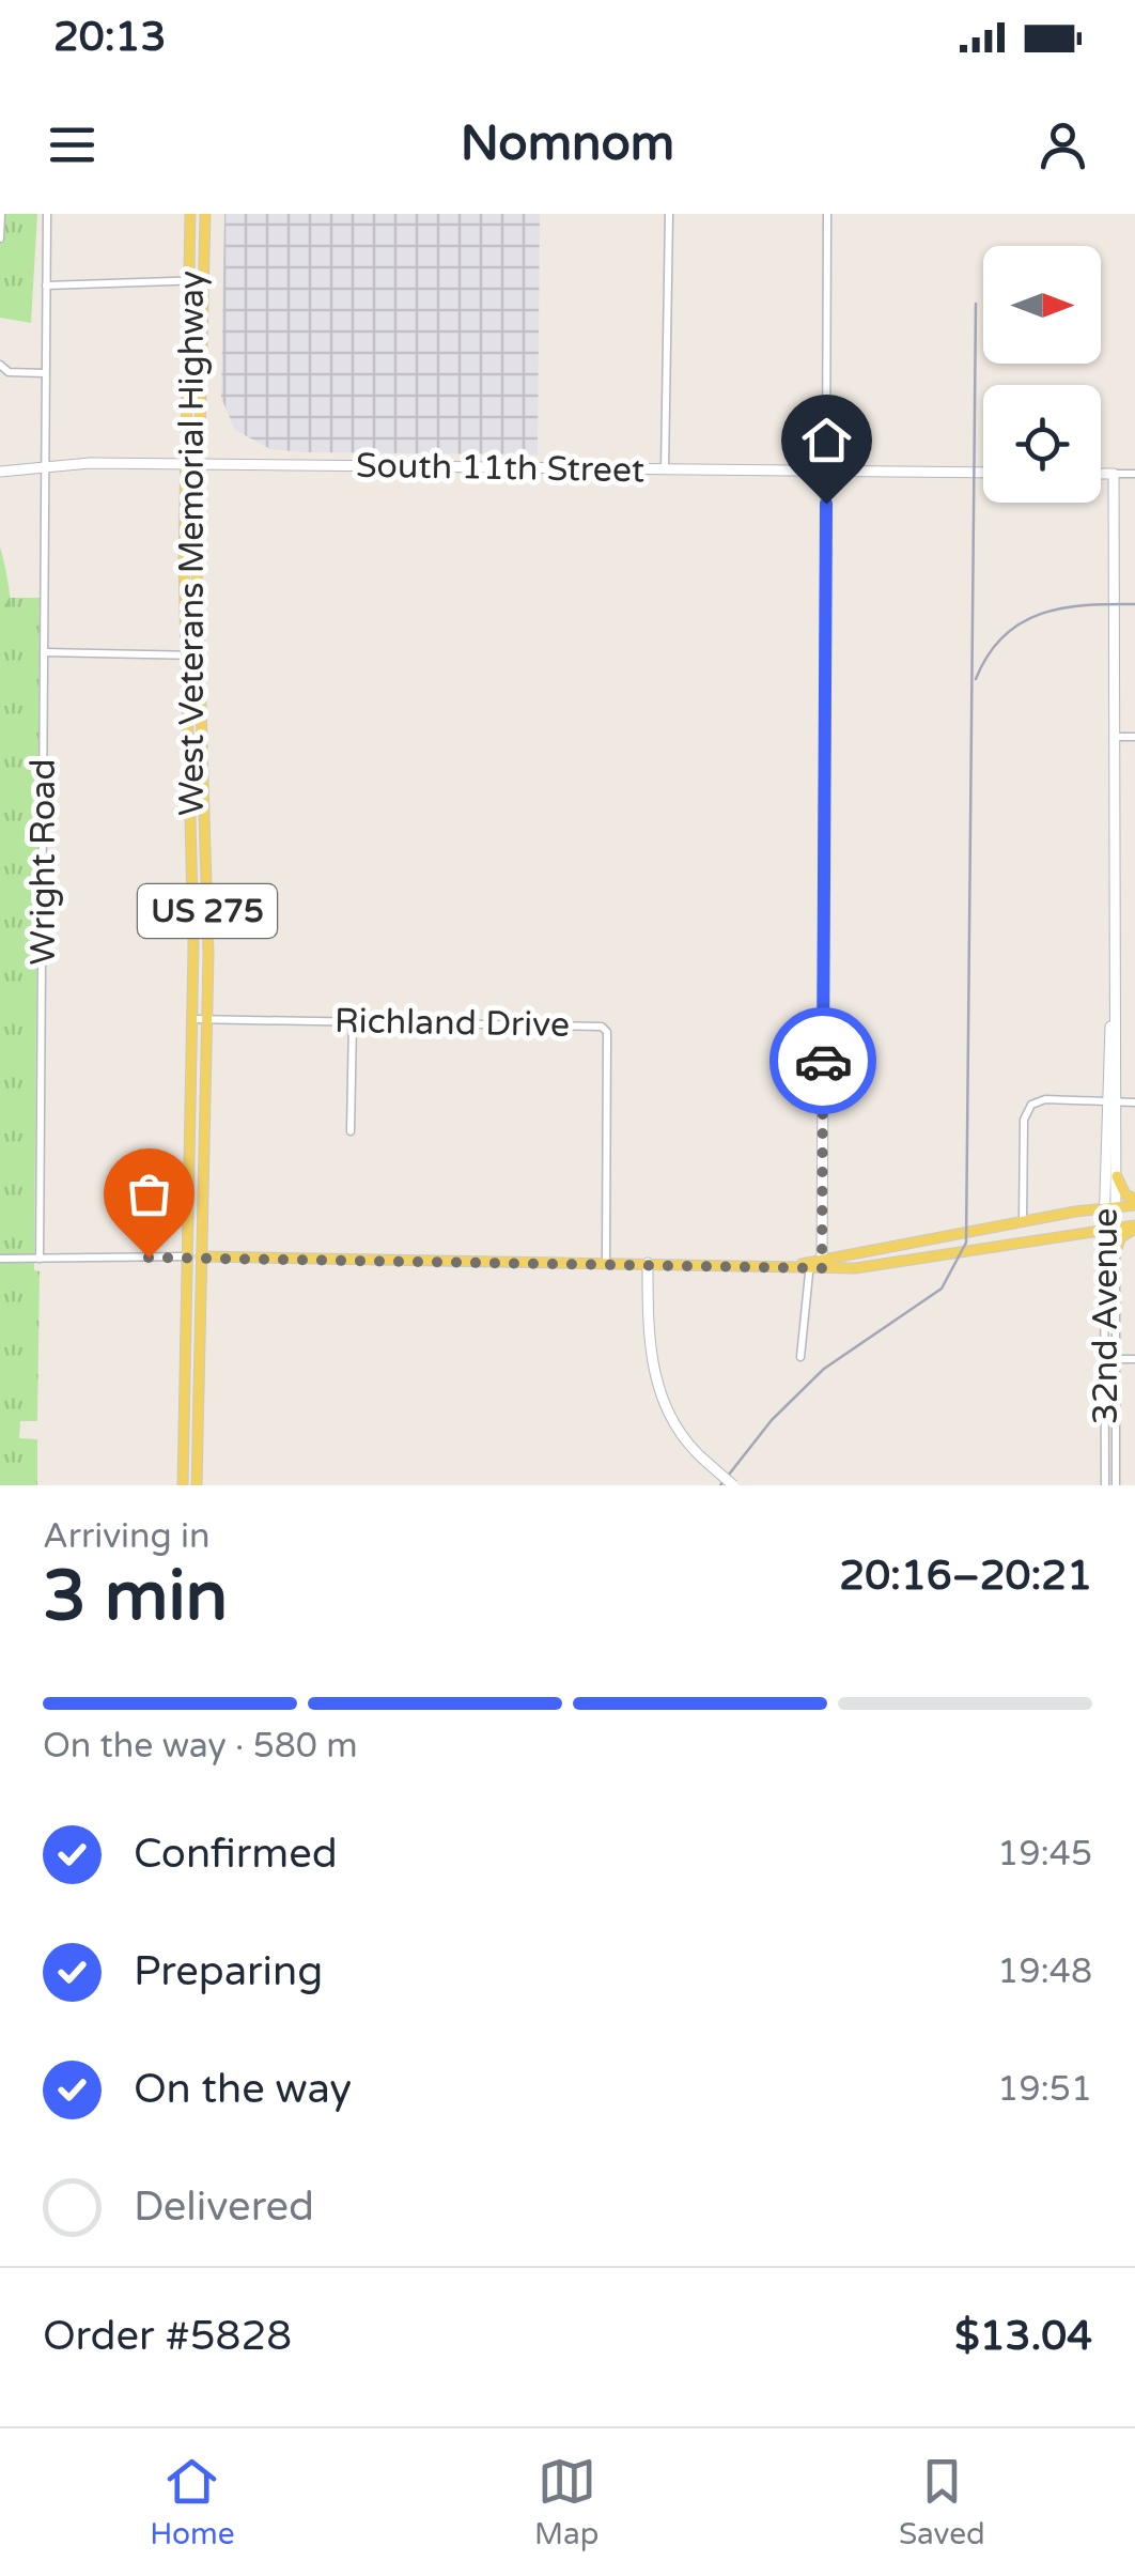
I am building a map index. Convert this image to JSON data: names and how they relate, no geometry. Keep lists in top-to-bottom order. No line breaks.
{"streets":{"main road":["West Veterans Memorial Highway","US 275"],"street":["South 11th Street","Wright Road","Richland Drive","32nd Avenue"]},"crossings":[["South 11th Street","West Veterans Memorial Highway"],["South 11th Street","Wright Road"],["West Veterans Memorial Highway","US 275"],["West Veterans Memorial Highway","Richland Drive"]],"north":"right","page":{"status":"20:13","header":"Nomnom","heading":["3 min","Arriving in","20:16–20:21"],"panel":["Order #5828","$13.04"],"bar":"On the way · 580 m","list":[["Confirmed","19:45"],["Preparing","19:48"],["On the way","19:51"],"Delivered"],"tabs":["Home","Map","Saved"]}}
